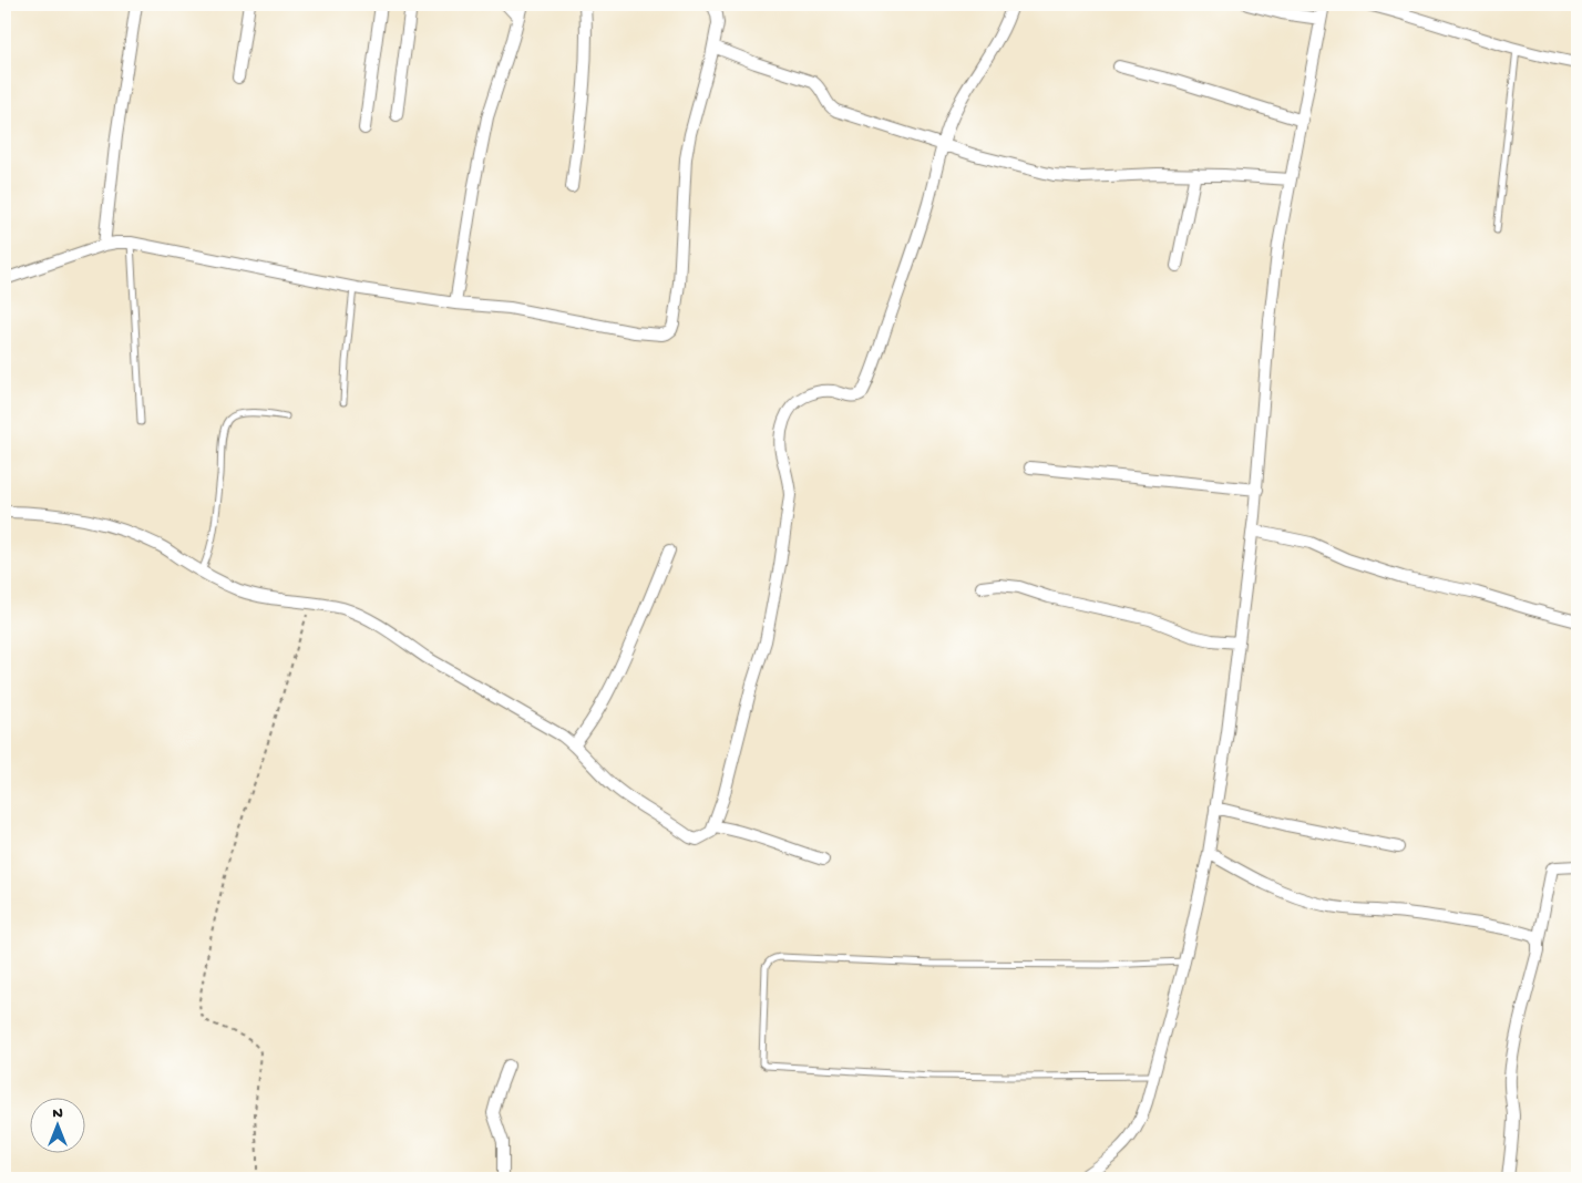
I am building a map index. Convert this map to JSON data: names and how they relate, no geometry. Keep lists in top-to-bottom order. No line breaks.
{"north":"top"}
